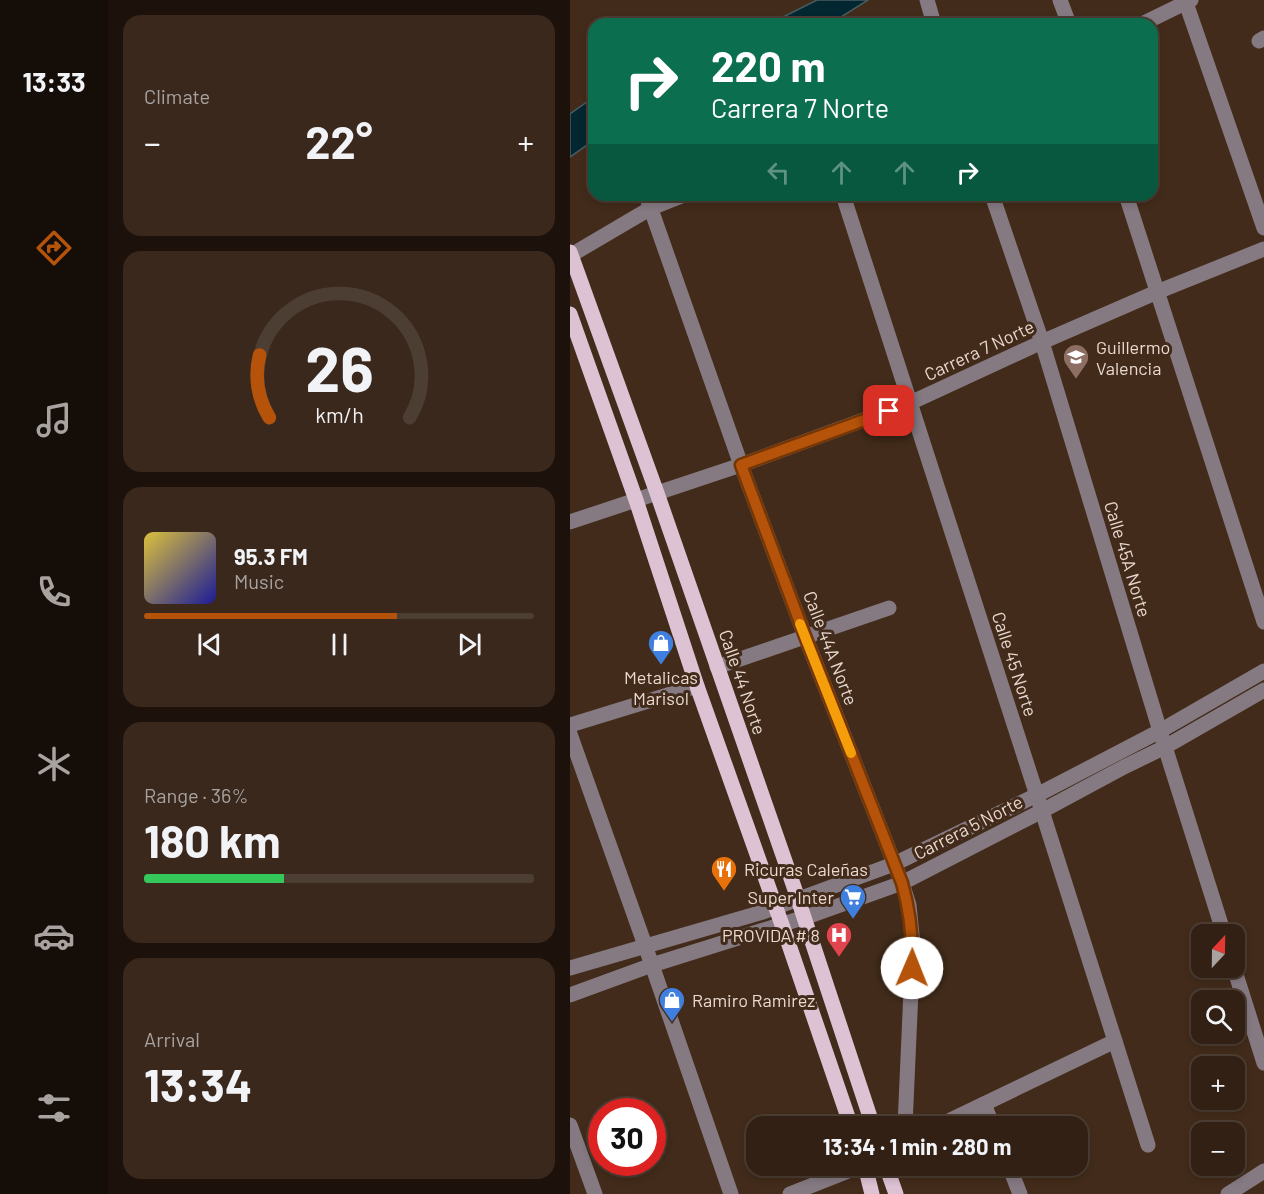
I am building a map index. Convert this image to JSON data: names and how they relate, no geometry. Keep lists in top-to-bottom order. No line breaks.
{"streets":{"main road":["Calle 44 Norte"],"street":["Carrera 7 Norte","Calle 45A Norte","Calle 44A Norte","Calle 45 Norte","Carrera 5 Norte"]},"crossings":[["Carrera 7 Norte","Calle 45A Norte"],["Carrera 7 Norte","Calle 44A Norte"],["Carrera 7 Norte","Calle 45 Norte"],["Carrera 7 Norte","Calle 44 Norte"],["Calle 45A Norte","Carrera 5 Norte"],["Calle 44A Norte","Carrera 5 Norte"],["Calle 45 Norte","Carrera 5 Norte"],["Calle 44 Norte","Carrera 5 Norte"]],"places":{"school or university":["Guillermo Valencia"],"shop":["Metalicas Marisol","Ramiro Ramirez"],"restaurant":["Ricuras Caleñas"],"supermarket":["Super Inter"],"hospital":["PROVIDA # 8"]},"north":"top","page":{"tabs":"13:33","tile":["Climate",["Range · 36%","180 km"],["Arrival","13:34"]],"turn":["220 m","Carrera 7 Norte"],"heat":["−","22°","+"],"song":["95.3 FM","Music"],"map_buttons":["+","−"],"limit":"30","trip":"13:34 · 1 min · 280 m","gauge":["26","km/h"]}}
